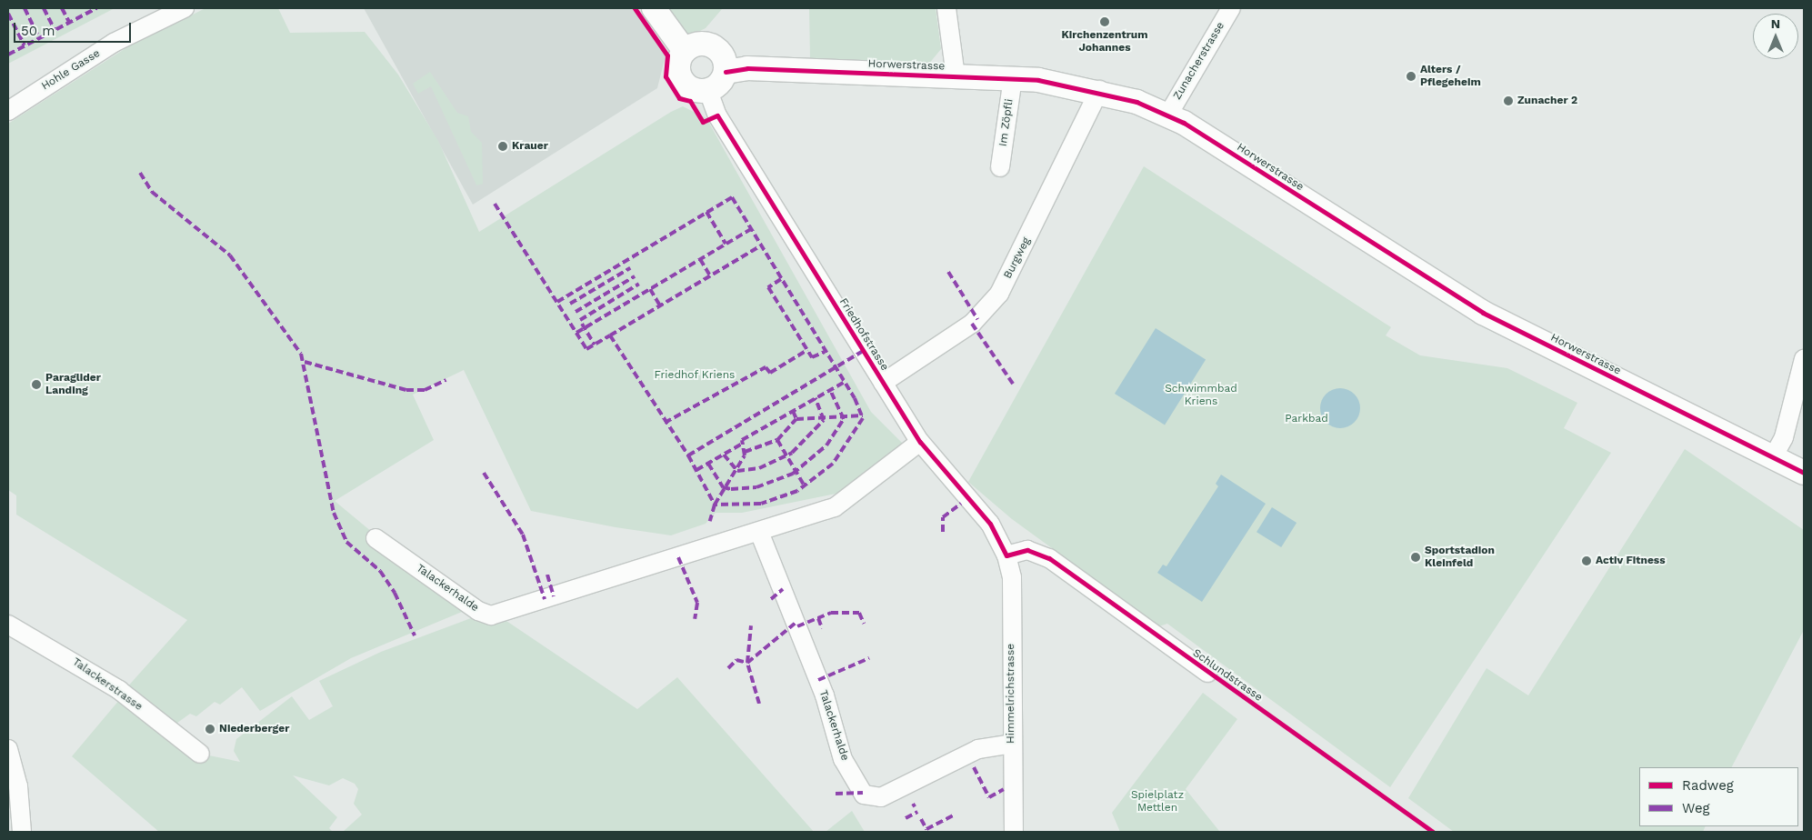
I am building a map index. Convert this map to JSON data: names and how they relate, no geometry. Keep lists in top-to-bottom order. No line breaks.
{"streets":{"street":["Zunacherstrasse","Horwerstrasse","Hohle Gasse","Im Zöpfli","Burgweg","Friedhofstrasse","Talackerhalde","Schlundstrasse","Talackerstrasse","Himmelrichstrasse"]},"crossings":[["Zunacherstrasse","Horwerstrasse"],["Horwerstrasse","Im Zöpfli"],["Horwerstrasse","Burgweg"],["Horwerstrasse","Friedhofstrasse"],["Burgweg","Friedhofstrasse"],["Friedhofstrasse","Talackerhalde"],["Friedhofstrasse","Schlundstrasse"],["Friedhofstrasse","Himmelrichstrasse"],["Talackerhalde","Himmelrichstrasse"],["Schlundstrasse","Himmelrichstrasse"]],"parks":["Friedhof Kriens","Schwimmbad Kriens","Parkbad","Spielplatz Mettlen"],"places":["Kirchenzentrum Johannes","Alters / Pflegeheim","Zunacher 2","Krauer","Paraglider Landing","Sportstadion Kleinfeld","Activ Fitness","Niederberger"],"legend":["Radweg","Weg"],"scale_bar":"50 m","north":"top"}
